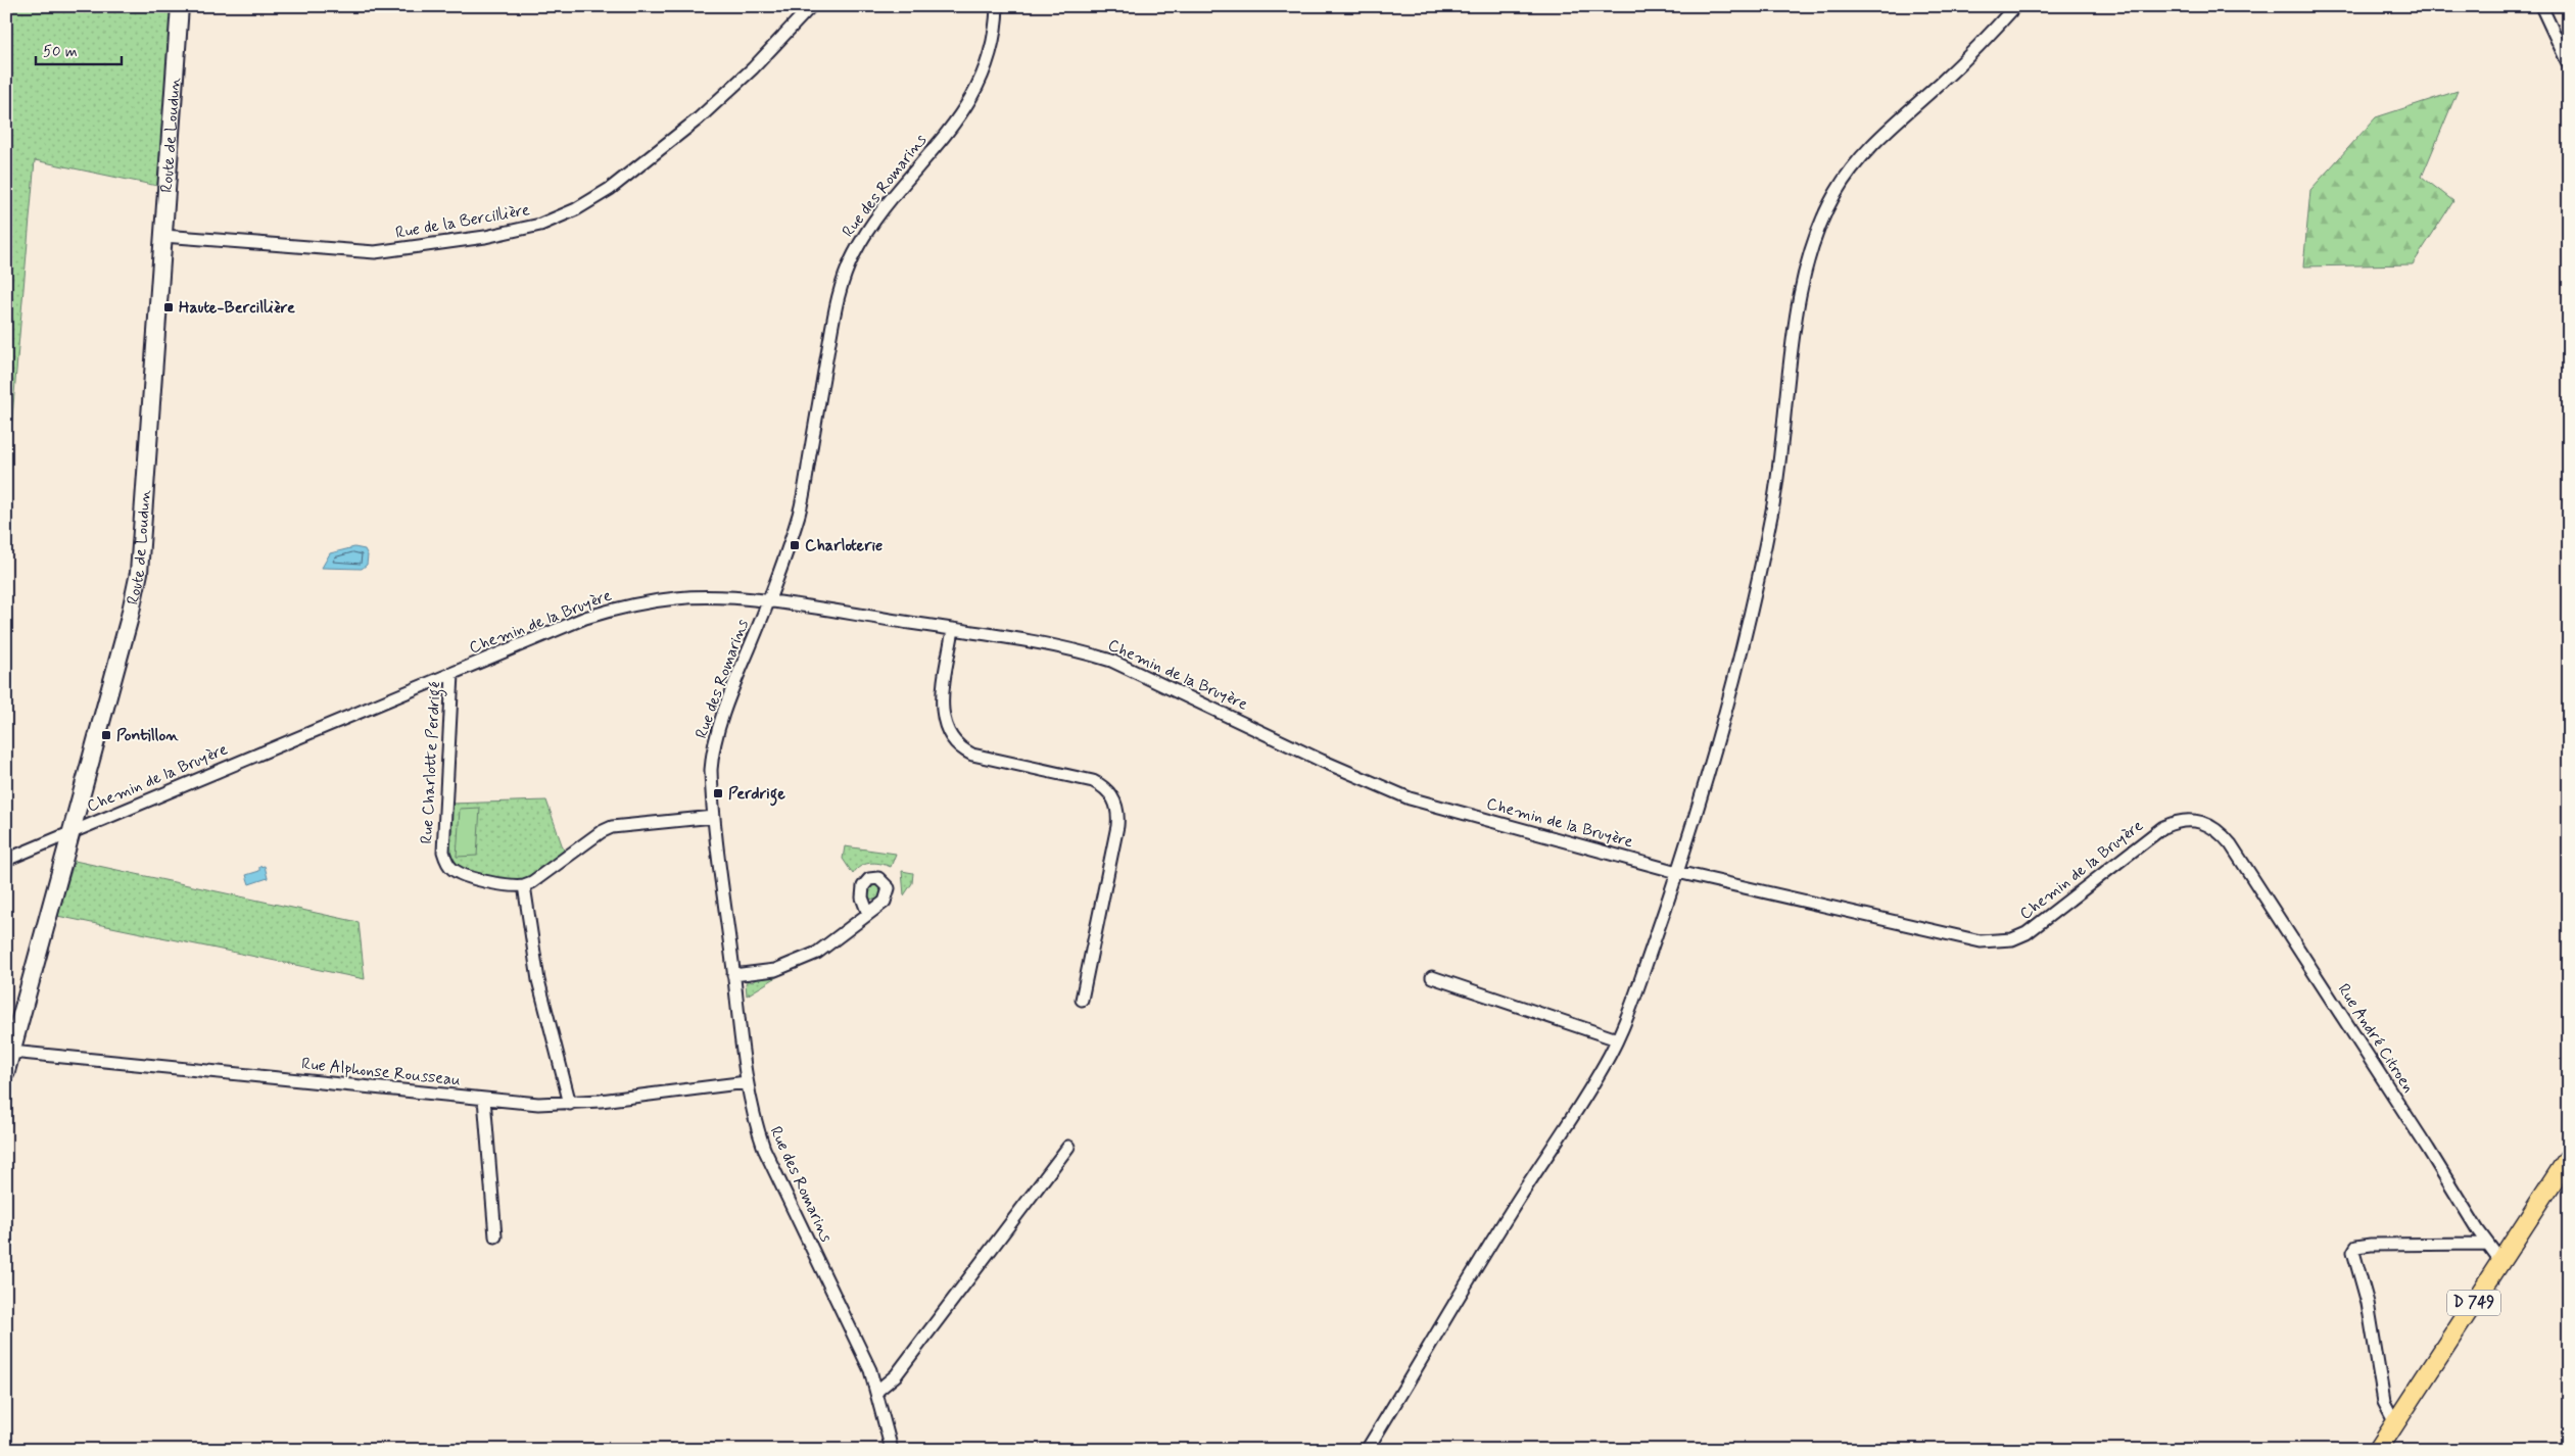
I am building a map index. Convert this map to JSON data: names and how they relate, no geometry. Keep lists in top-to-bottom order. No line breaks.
{"streets":{"main road":["Route de Loudun","D 749"],"street":["Rue des Romarins","Rue de la Bercillière","Chemin de la Bruyère","Rue Charlotte Perdrigé","Rue André Citroen","Rue Alphonse Rousseau"]},"crossings":[["Route de Loudun","Rue de la Bercillière"],["Route de Loudun","Chemin de la Bruyère"],["Route de Loudun","Rue Alphonse Rousseau"],["Rue des Romarins","Chemin de la Bruyère"],["Rue des Romarins","Rue Alphonse Rousseau"],["Chemin de la Bruyère","Rue Charlotte Perdrigé"],["Chemin de la Bruyère","Rue André Citroen"],["Rue André Citroen","D 749"]],"places":{"transit":["Haute-Bercillière","Charloterie","Pontillon","Perdrige"]},"scale_bar":"50 m"}
